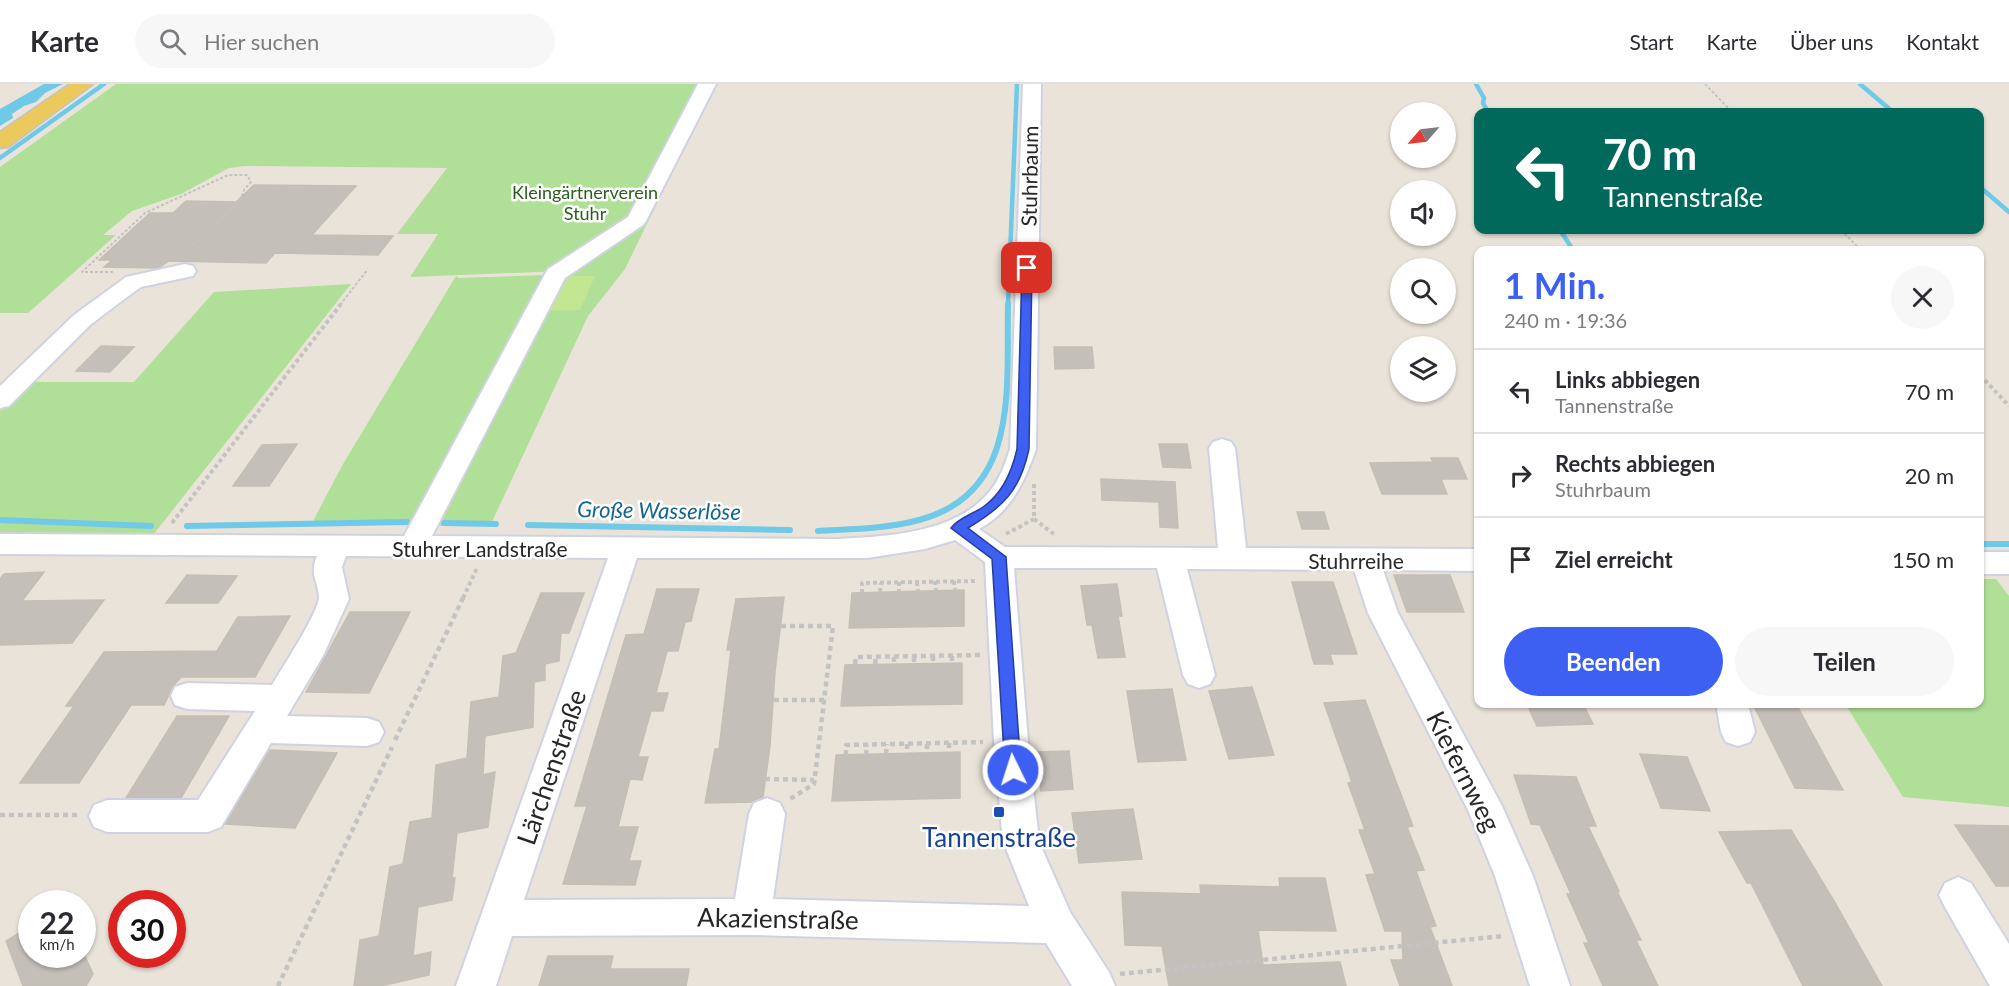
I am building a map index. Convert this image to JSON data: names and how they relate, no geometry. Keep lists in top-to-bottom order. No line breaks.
{"streets":{"street":["Stuhrbaum","Stuhrer Landstraße","Stuhrreihe","Lärchenstraße","Kiefernweg","Akazienstraße"]},"crossings":[["Stuhrbaum","Stuhrer Landstraße"],["Stuhrer Landstraße","Lärchenstraße"],["Stuhrreihe","Kiefernweg"],["Lärchenstraße","Akazienstraße"]],"water":["Große Wasserlöse"],"parks":["Kleingärtnerverein Stuhr"],"places":{"transit":["Tannenstraße"]},"north":"bottom left","page":{"header":"Karte","search":"Hier suchen","nav":["Start","Karte","Über uns","Kontakt"],"turn":["70 m","Tannenstraße"],"heading":["1 Min.","240 m · 19:36"],"list":[{"name":"Links abbiegen","note":"Tannenstraße","value":"70 m"},{"name":"Rechts abbiegen","note":"Stuhrbaum","value":"20 m"},{"name":"Ziel erreicht","value":"150 m"}],"buttons":["Beenden","Teilen"],"speed":"22 km/h","limit":"30"}}
